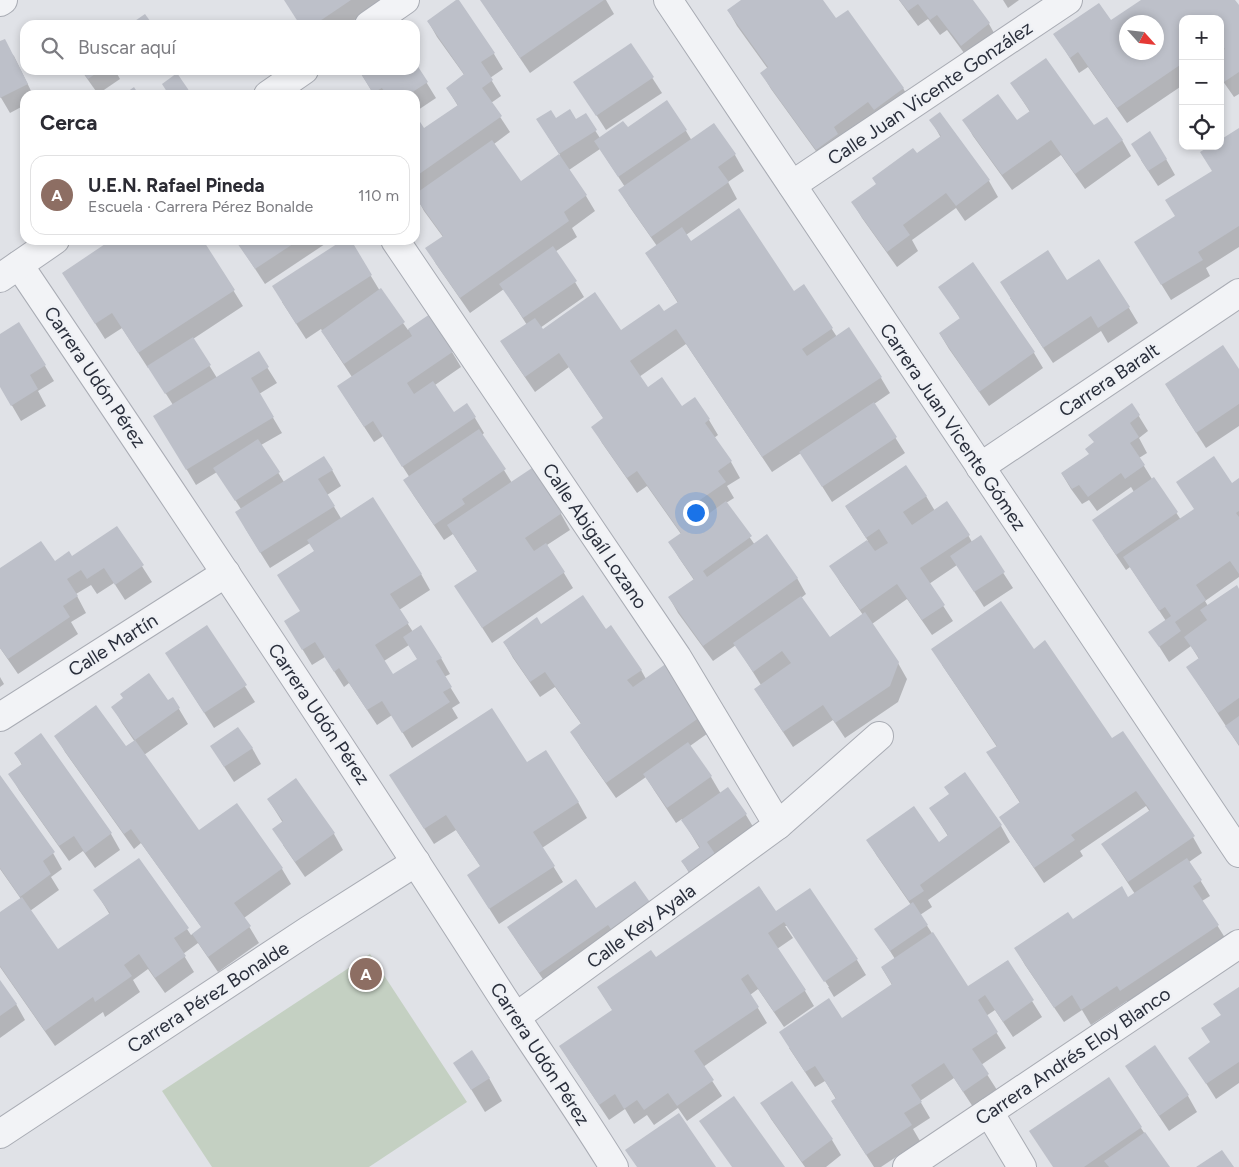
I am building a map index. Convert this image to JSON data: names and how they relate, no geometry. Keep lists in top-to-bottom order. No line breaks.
{"streets":{"street":["Calle Juan Vicente González","Carrera Udón Pérez","Carrera Baralt","Carrera Juan Vicente Gómez","Calle Abigaíl Lozano","Calle Martín","Calle Key Ayala","Carrera Pérez Bonalde","Carrera Andrés Eloy Blanco"]},"crossings":[["Calle Juan Vicente González","Carrera Juan Vicente Gómez"],["Carrera Udón Pérez","Calle Martín"],["Carrera Udón Pérez","Calle Key Ayala"],["Carrera Udón Pérez","Carrera Pérez Bonalde"],["Carrera Baralt","Carrera Juan Vicente Gómez"],["Calle Abigaíl Lozano","Calle Key Ayala"]],"north":"bottom right","page":{"map_buttons":["+","−"],"search":"Buscar aquí","heading":"Cerca","list":[{"mark":"A","name":"U.E.N. Rafael Pineda","note":"Escuela · Carrera Pérez Bonalde","value":"110 m"}],"pins":"A"}}
